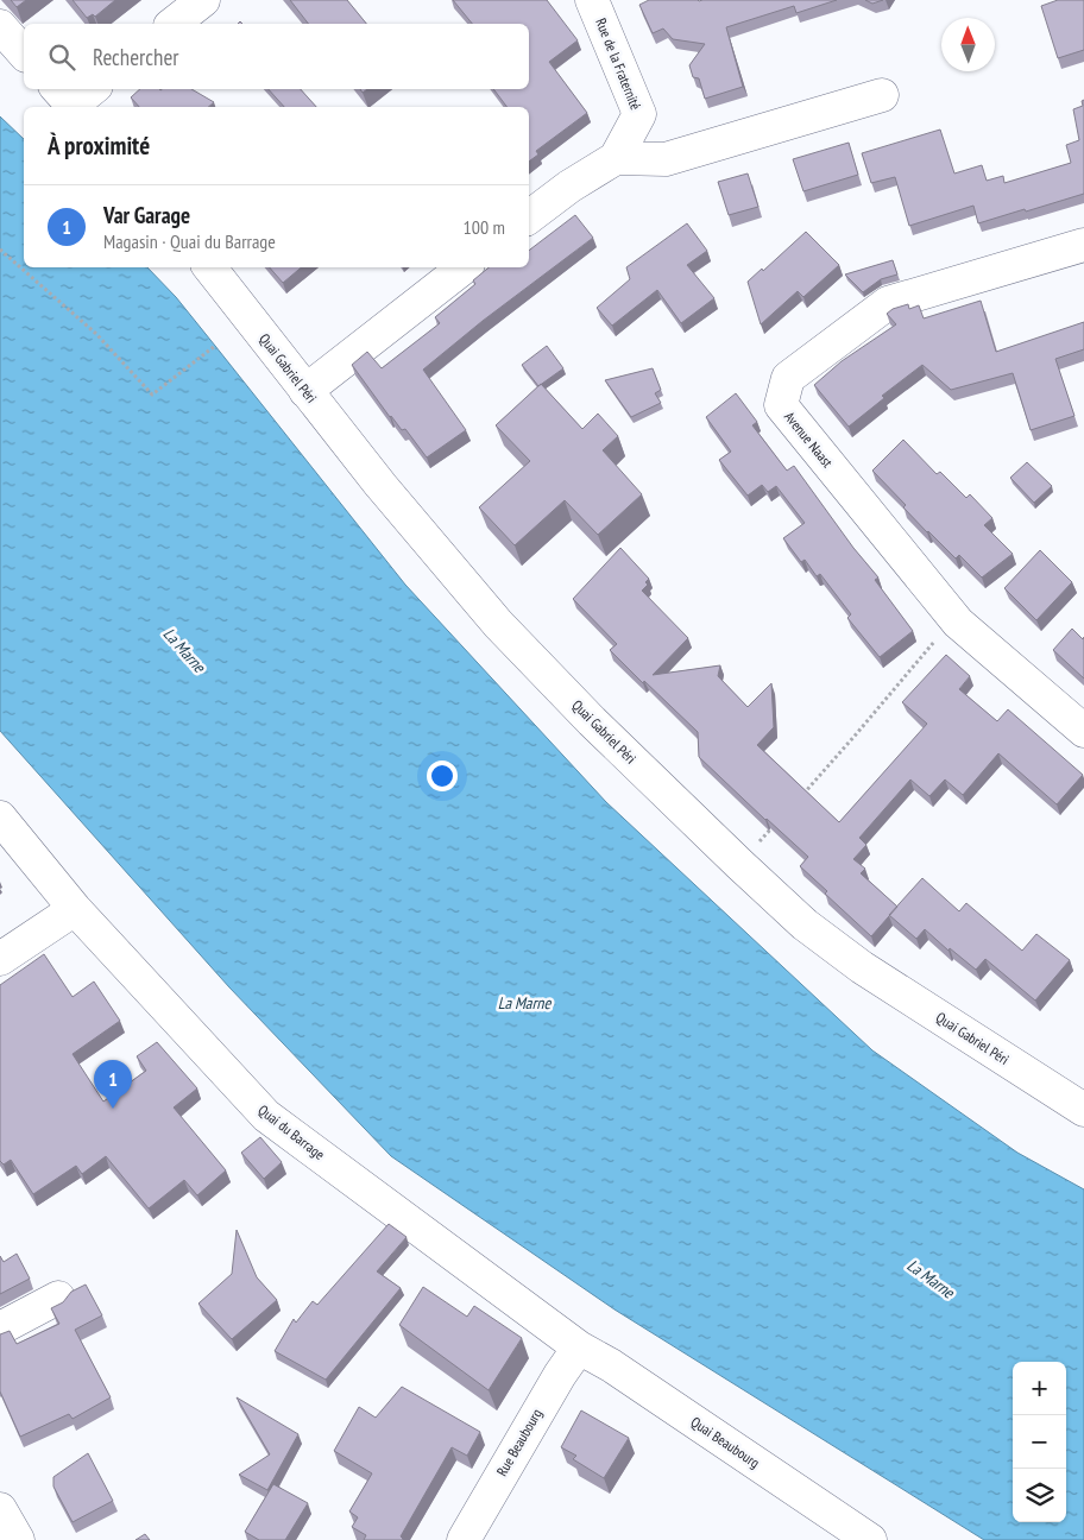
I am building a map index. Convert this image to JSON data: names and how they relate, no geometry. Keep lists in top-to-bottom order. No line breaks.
{"streets":{"street":["Rue de la Fraternité","Quai Gabriel Péri","Avenue Naast","Quai du Barrage","Rue Beaubourg","Quai Beaubourg"]},"crossings":[["Quai du Barrage","Rue Beaubourg"],["Quai du Barrage","Quai Beaubourg"],["Rue Beaubourg","Quai Beaubourg"]],"water":["La Marne"],"north":"top","page":{"search":"Rechercher","heading":"À proximité","list":[{"mark":"1","name":"Var Garage","note":"Magasin · Quai du Barrage","value":"100 m"}],"pins":"1","map_buttons":["+","−"]}}
